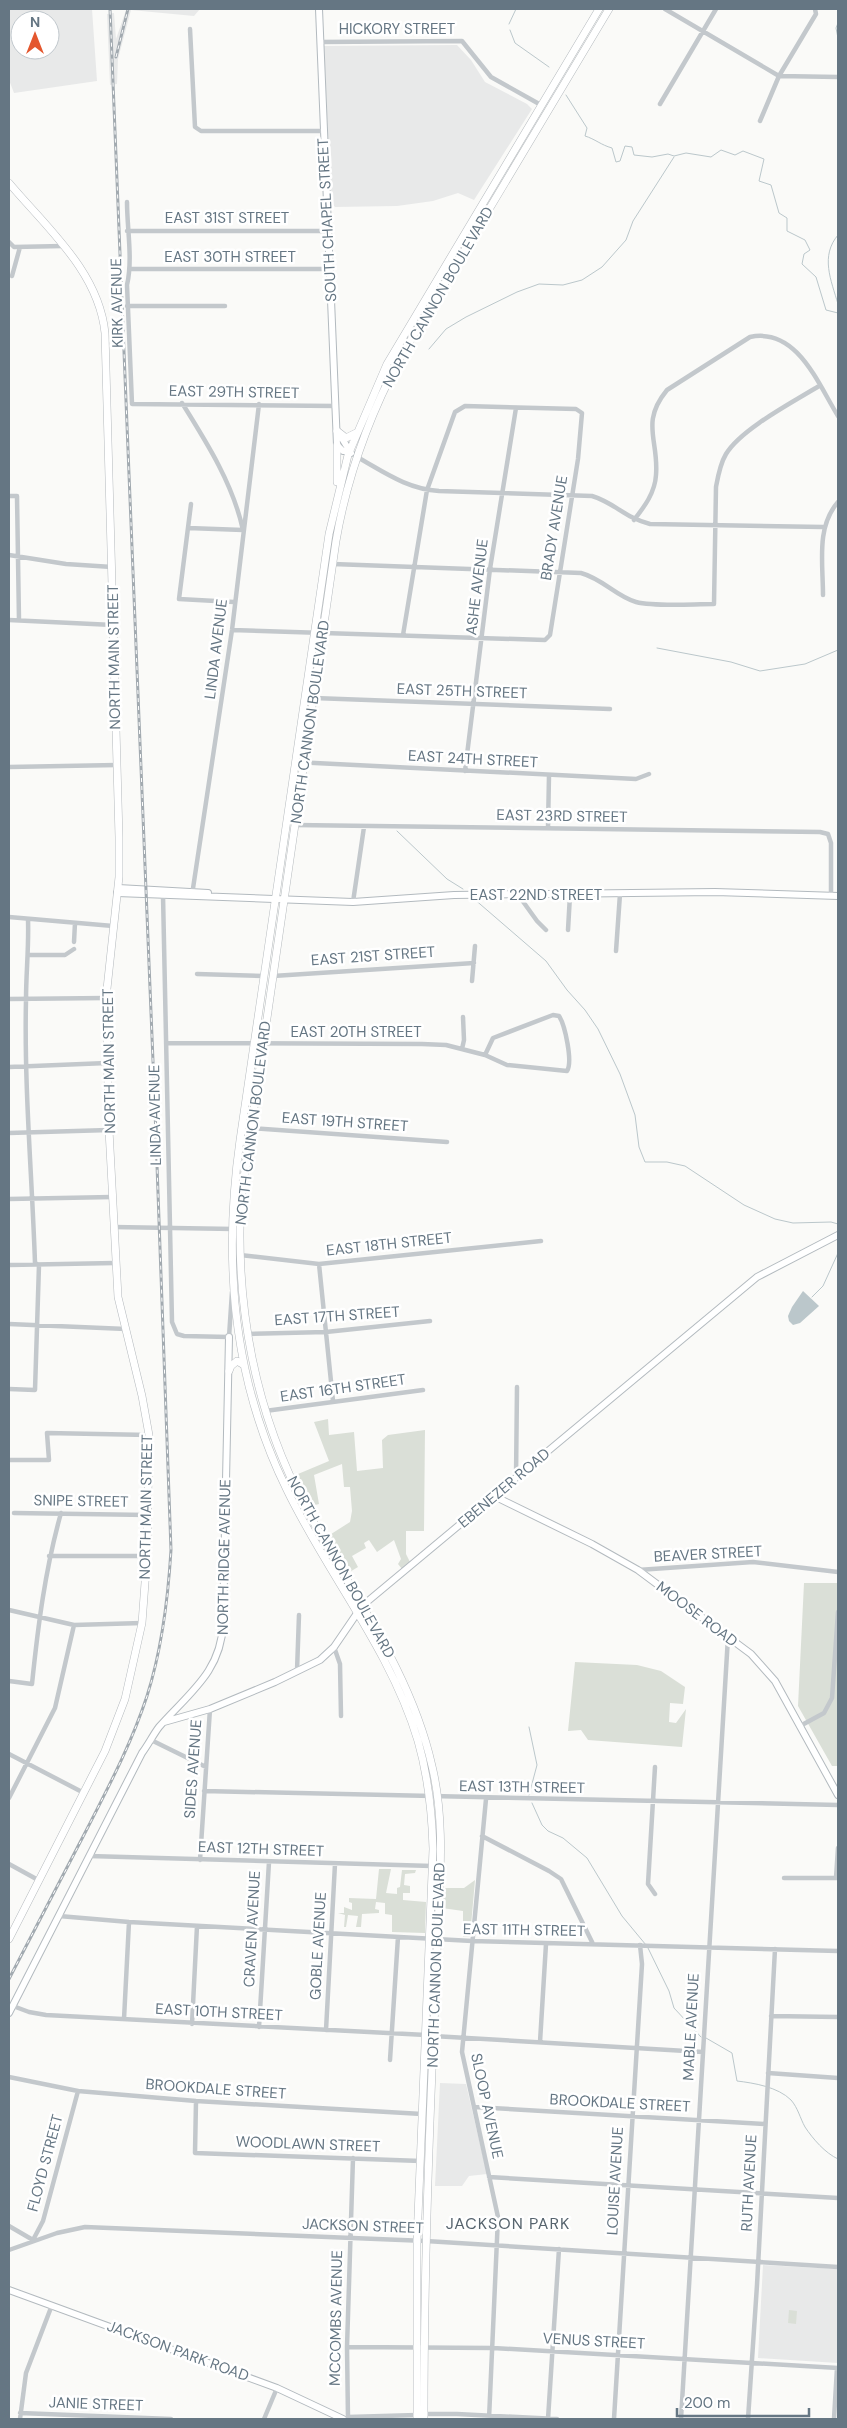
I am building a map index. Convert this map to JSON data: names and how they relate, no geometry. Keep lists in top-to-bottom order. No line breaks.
{"streets":{"main road":["NORTH CANNON BOULEVARD","NORTH MAIN STREET"],"street":["HICKORY STREET","EAST 31ST STREET","SOUTH CHAPEL STREET","EAST 30TH STREET","KIRK AVENUE","EAST 29TH STREET","BRADY AVENUE","ASHE AVENUE","LINDA AVENUE","EAST 25TH STREET","EAST 24TH STREET","EAST 23RD STREET","EAST 22ND STREET","EAST 21ST STREET","EAST 20TH STREET","EAST 19TH STREET","EAST 18TH STREET","EAST 17TH STREET","EAST 16TH STREET","EBENEZER ROAD","SNIPE STREET","BEAVER STREET","NORTH RIDGE AVENUE","MOOSE ROAD","SIDES AVENUE","EAST 13TH STREET","EAST 12TH STREET","CRAVEN AVENUE","EAST 11TH STREET","GOBLE AVENUE","EAST 10TH STREET","MABLE AVENUE","BROOKDALE STREET","SLOOP AVENUE","WOODLAWN STREET","FLOYD STREET","LOUISE AVENUE","RUTH AVENUE","JACKSON STREET","MCCOMBS AVENUE","VENUS STREET","JACKSON PARK ROAD","JANIE STREET"]},"crossings":[["HICKORY STREET","SOUTH CHAPEL STREET"],["HICKORY STREET","NORTH CANNON BOULEVARD"],["EAST 31ST STREET","SOUTH CHAPEL STREET"],["EAST 31ST STREET","KIRK AVENUE"],["SOUTH CHAPEL STREET","EAST 30TH STREET"],["SOUTH CHAPEL STREET","EAST 29TH STREET"],["EAST 30TH STREET","KIRK AVENUE"],["NORTH CANNON BOULEVARD","EAST 25TH STREET"],["NORTH CANNON BOULEVARD","EAST 24TH STREET"],["NORTH CANNON BOULEVARD","EAST 23RD STREET"],["NORTH CANNON BOULEVARD","EAST 22ND STREET"],["NORTH CANNON BOULEVARD","EAST 21ST STREET"],["NORTH CANNON BOULEVARD","EAST 20TH STREET"],["NORTH CANNON BOULEVARD","EAST 19TH STREET"],["NORTH CANNON BOULEVARD","EAST 18TH STREET"],["NORTH CANNON BOULEVARD","EAST 17TH STREET"],["NORTH CANNON BOULEVARD","EAST 16TH STREET"],["NORTH CANNON BOULEVARD","EBENEZER ROAD"],["NORTH CANNON BOULEVARD","NORTH RIDGE AVENUE"],["NORTH CANNON BOULEVARD","EAST 13TH STREET"],["NORTH CANNON BOULEVARD","EAST 12TH STREET"],["NORTH CANNON BOULEVARD","EAST 11TH STREET"],["NORTH CANNON BOULEVARD","EAST 10TH STREET"],["NORTH CANNON BOULEVARD","BROOKDALE STREET"],["NORTH CANNON BOULEVARD","WOODLAWN STREET"],["NORTH CANNON BOULEVARD","JACKSON STREET"],["NORTH CANNON BOULEVARD","VENUS STREET"],["KIRK AVENUE","EAST 29TH STREET"],["EAST 29TH STREET","LINDA AVENUE"],["BRADY AVENUE","ASHE AVENUE"],["ASHE AVENUE","EAST 25TH STREET"],["ASHE AVENUE","EAST 24TH STREET"],["LINDA AVENUE","EAST 22ND STREET"],["LINDA AVENUE","EAST 20TH STREET"],["LINDA AVENUE","NORTH RIDGE AVENUE"],["NORTH MAIN STREET","EAST 22ND STREET"],["NORTH MAIN STREET","SNIPE STREET"],["EAST 23RD STREET","EAST 22ND STREET"],["EBENEZER ROAD","NORTH RIDGE AVENUE"],["EBENEZER ROAD","MOOSE ROAD"],["EBENEZER ROAD","SIDES AVENUE"],["BEAVER STREET","MOOSE ROAD"],["NORTH RIDGE AVENUE","EAST 12TH STREET"],["NORTH RIDGE AVENUE","EAST 11TH STREET"],["NORTH RIDGE AVENUE","EAST 10TH STREET"],["MOOSE ROAD","MABLE AVENUE"],["SIDES AVENUE","EAST 13TH STREET"],["SIDES AVENUE","EAST 12TH STREET"],["EAST 13TH STREET","MABLE AVENUE"],["EAST 13TH STREET","SLOOP AVENUE"],["EAST 12TH STREET","CRAVEN AVENUE"],["EAST 12TH STREET","GOBLE AVENUE"],["CRAVEN AVENUE","EAST 11TH STREET"],["CRAVEN AVENUE","EAST 10TH STREET"],["EAST 11TH STREET","GOBLE AVENUE"],["EAST 11TH STREET","MABLE AVENUE"],["EAST 11TH STREET","SLOOP AVENUE"],["EAST 11TH STREET","LOUISE AVENUE"],["EAST 11TH STREET","RUTH AVENUE"],["GOBLE AVENUE","EAST 10TH STREET"],["EAST 10TH STREET","MABLE AVENUE"],["EAST 10TH STREET","SLOOP AVENUE"],["EAST 10TH STREET","LOUISE AVENUE"],["MABLE AVENUE","BROOKDALE STREET"],["MABLE AVENUE","JACKSON STREET"],["MABLE AVENUE","VENUS STREET"],["BROOKDALE STREET","SLOOP AVENUE"],["BROOKDALE STREET","WOODLAWN STREET"],["BROOKDALE STREET","FLOYD STREET"],["BROOKDALE STREET","LOUISE AVENUE"],["BROOKDALE STREET","RUTH AVENUE"],["SLOOP AVENUE","JACKSON STREET"],["SLOOP AVENUE","VENUS STREET"],["WOODLAWN STREET","MCCOMBS AVENUE"],["FLOYD STREET","JACKSON STREET"],["LOUISE AVENUE","JACKSON STREET"],["LOUISE AVENUE","VENUS STREET"],["RUTH AVENUE","JACKSON STREET"],["RUTH AVENUE","VENUS STREET"],["JACKSON STREET","MCCOMBS AVENUE"],["MCCOMBS AVENUE","VENUS STREET"],["MCCOMBS AVENUE","JACKSON PARK ROAD"]],"districts":["JACKSON PARK"],"scale_bar":"200 m","north":"top"}
